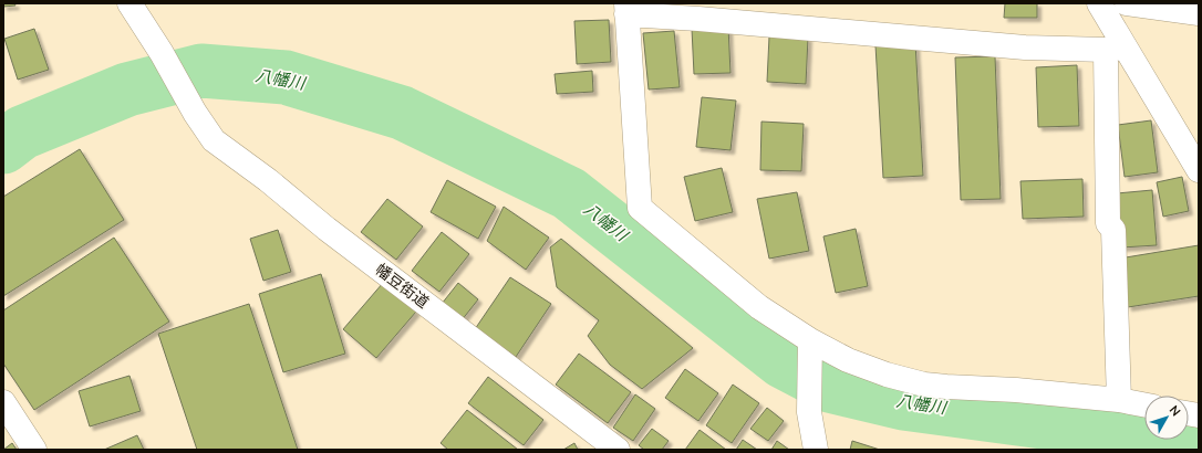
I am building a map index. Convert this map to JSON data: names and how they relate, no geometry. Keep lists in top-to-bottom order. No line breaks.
{"streets":{"street":["幡豆街道"]},"water":["八幡川"],"north":"top right"}
